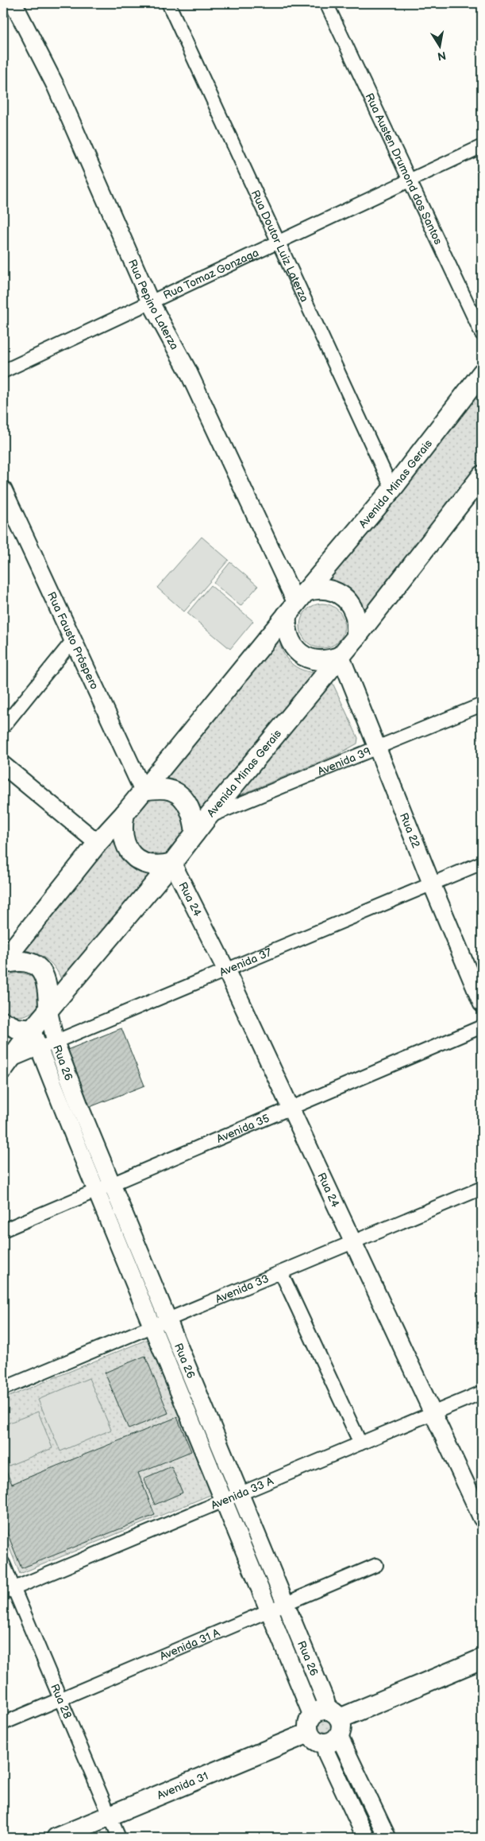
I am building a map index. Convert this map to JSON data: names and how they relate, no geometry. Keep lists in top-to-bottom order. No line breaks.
{"streets":{"main road":["Avenida Minas Gerais","Avenida 31"],"street":["Rua Austen Drumond dos Santos","Rua Doutor Luiz Laterza","Rua Tomaz Gonzaga","Rua Pepino Laterza","Rua Fausto Próspero","Avenida 39","Rua 22","Rua 24","Avenida 37","Rua 26","Avenida 35","Avenida 33","Avenida 33 A","Avenida 31 A","Rua 28"]},"crossings":[["Rua Austen Drumond dos Santos","Rua Tomaz Gonzaga"],["Rua Doutor Luiz Laterza","Rua Tomaz Gonzaga"],["Rua Doutor Luiz Laterza","Avenida Minas Gerais"],["Rua Tomaz Gonzaga","Rua Pepino Laterza"],["Rua Pepino Laterza","Avenida Minas Gerais"],["Rua Pepino Laterza","Rua 22"],["Avenida Minas Gerais","Rua Fausto Próspero"],["Avenida Minas Gerais","Avenida 39"],["Avenida Minas Gerais","Rua 22"],["Avenida Minas Gerais","Rua 24"],["Avenida Minas Gerais","Avenida 37"],["Avenida Minas Gerais","Rua 26"],["Rua Fausto Próspero","Rua 24"],["Avenida 39","Rua 22"],["Rua 22","Avenida 37"],["Rua 24","Avenida 37"],["Rua 24","Avenida 35"],["Rua 24","Avenida 33"],["Rua 24","Avenida 33 A"],["Avenida 37","Rua 26"],["Rua 26","Avenida 35"],["Rua 26","Avenida 33"],["Rua 26","Avenida 33 A"],["Rua 26","Avenida 31 A"],["Rua 26","Avenida 31"],["Avenida 33 A","Rua 28"],["Avenida 31 A","Rua 28"],["Rua 28","Avenida 31"]],"north":"bottom"}
